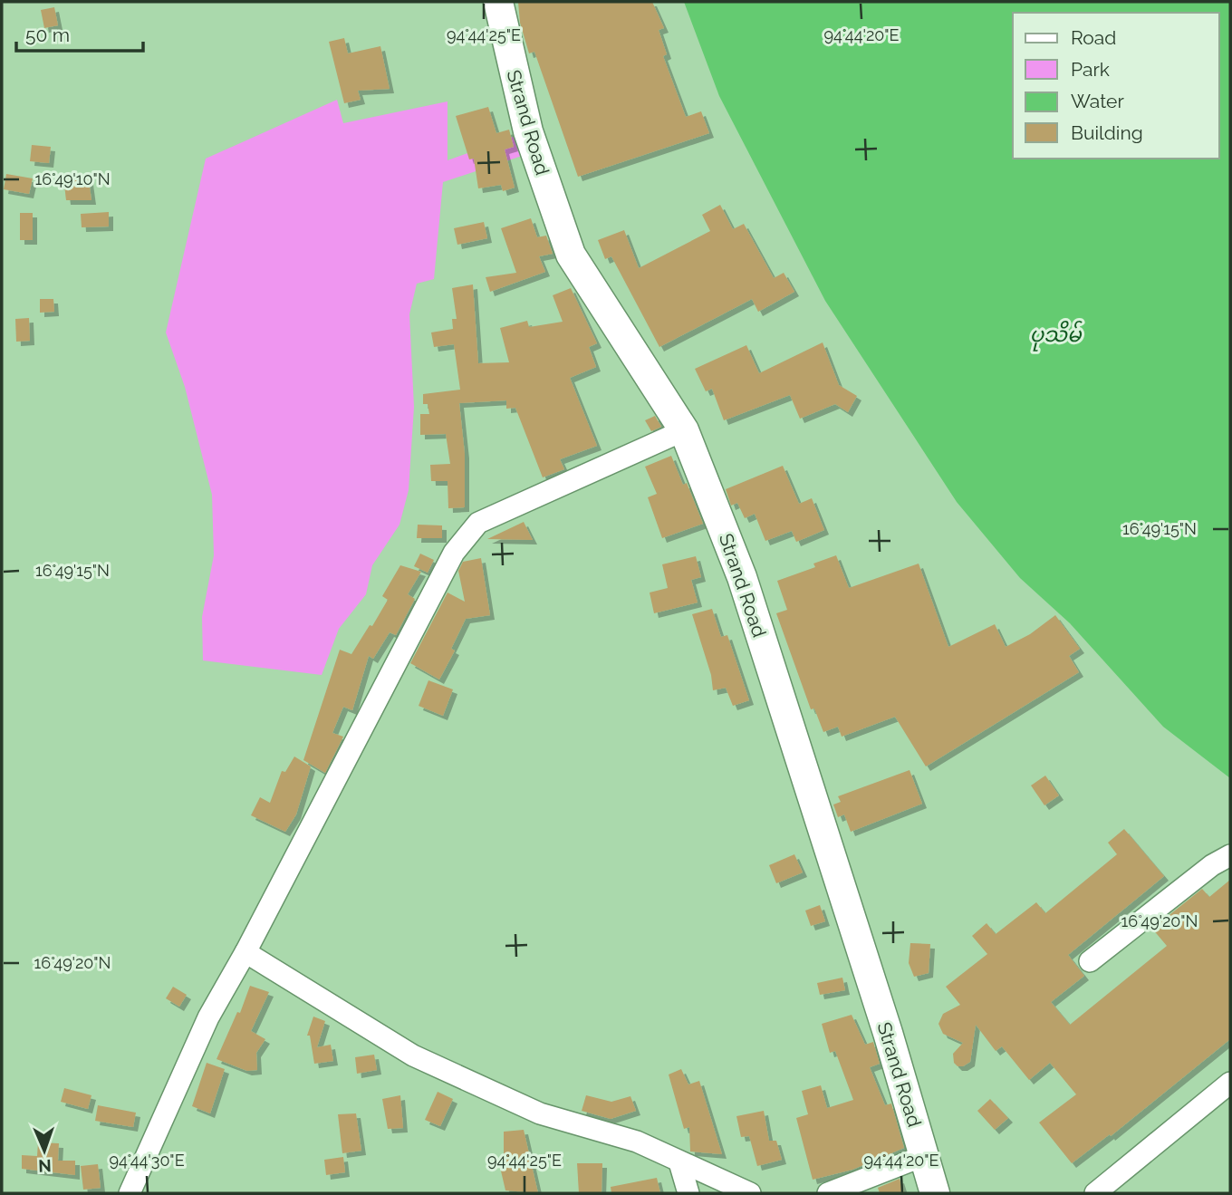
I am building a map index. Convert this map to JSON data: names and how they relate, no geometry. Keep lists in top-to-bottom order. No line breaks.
{"streets":{"main road":["Strand Road"]},"water":["ပုသိမ်"],"legend":["Road","Park","Water","Building"],"scale_bar":"50 m","north":"bottom","coordinates":["94°44'25\"E","94°44'20\"E","16°49'10\"N","16°49'15\"N","16°49'20\"N","94°44'30\"E"]}
